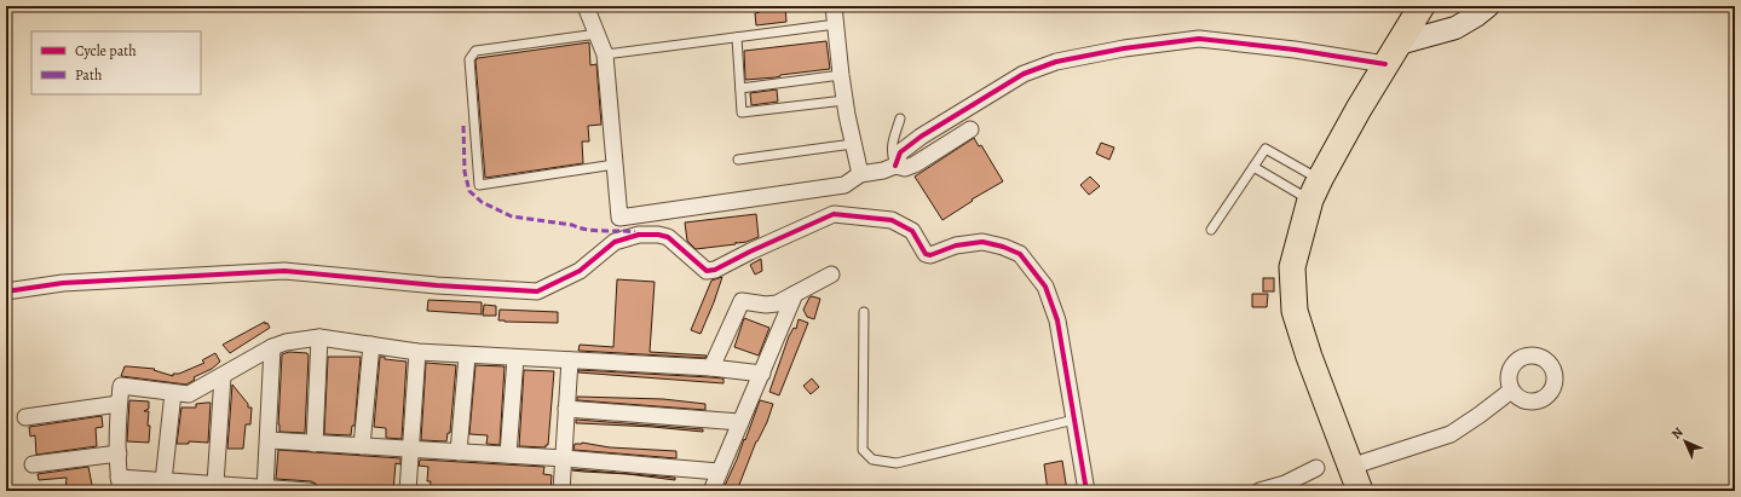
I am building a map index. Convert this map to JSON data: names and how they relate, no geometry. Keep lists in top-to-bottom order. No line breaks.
{"legend":["Cycle path","Path"],"north":"top left"}
